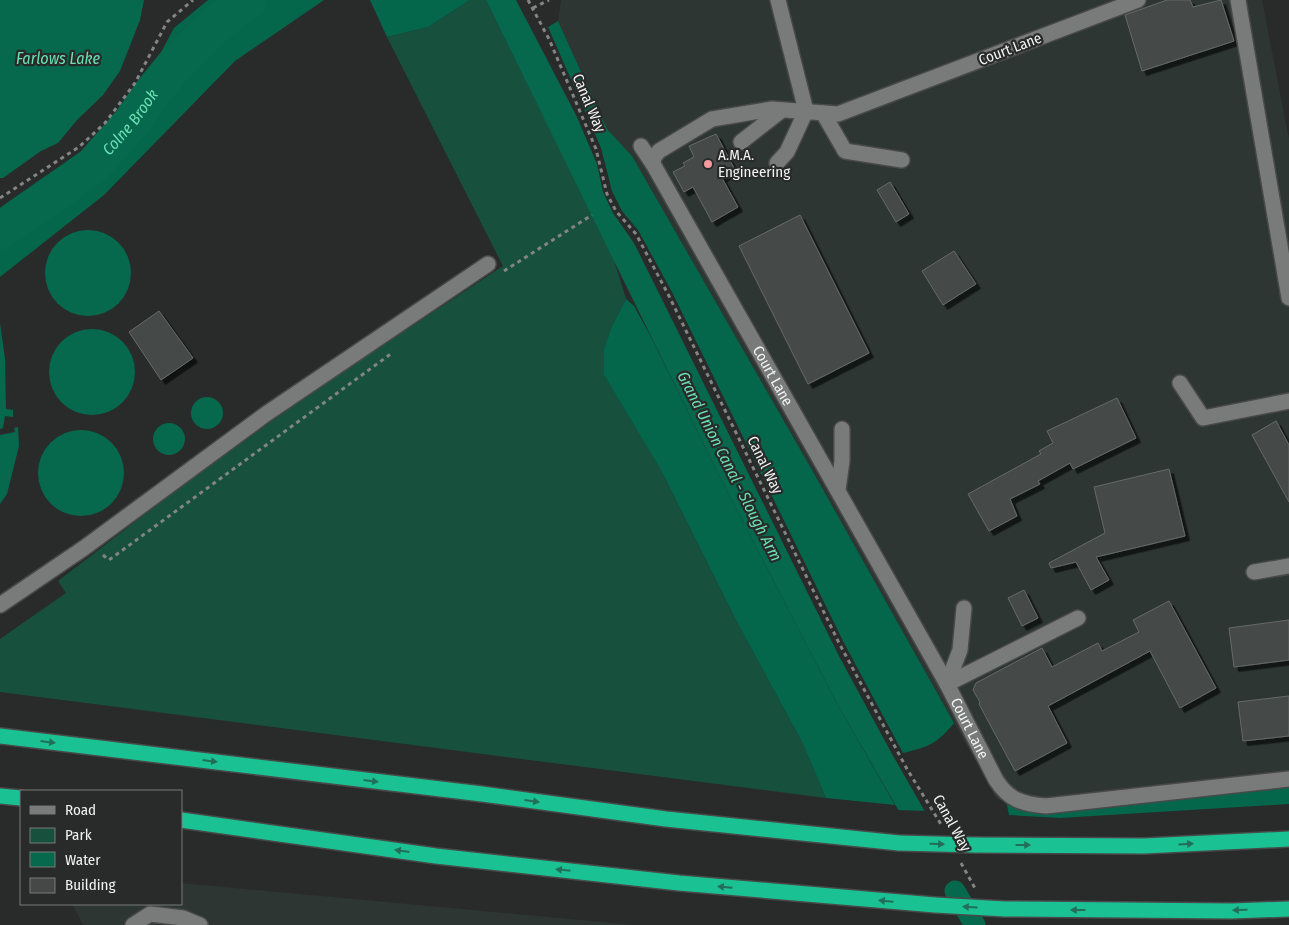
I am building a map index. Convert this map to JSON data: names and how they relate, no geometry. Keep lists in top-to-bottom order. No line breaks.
{"streets":{"lane":["Court Lane"],"path":["Canal Way"]},"water":["Farlows Lake","Colne Brook","Grand Union Canal - Slough Arm"],"places":["A.M.A. Engineering"],"legend":["Road","Park","Water","Building"]}
